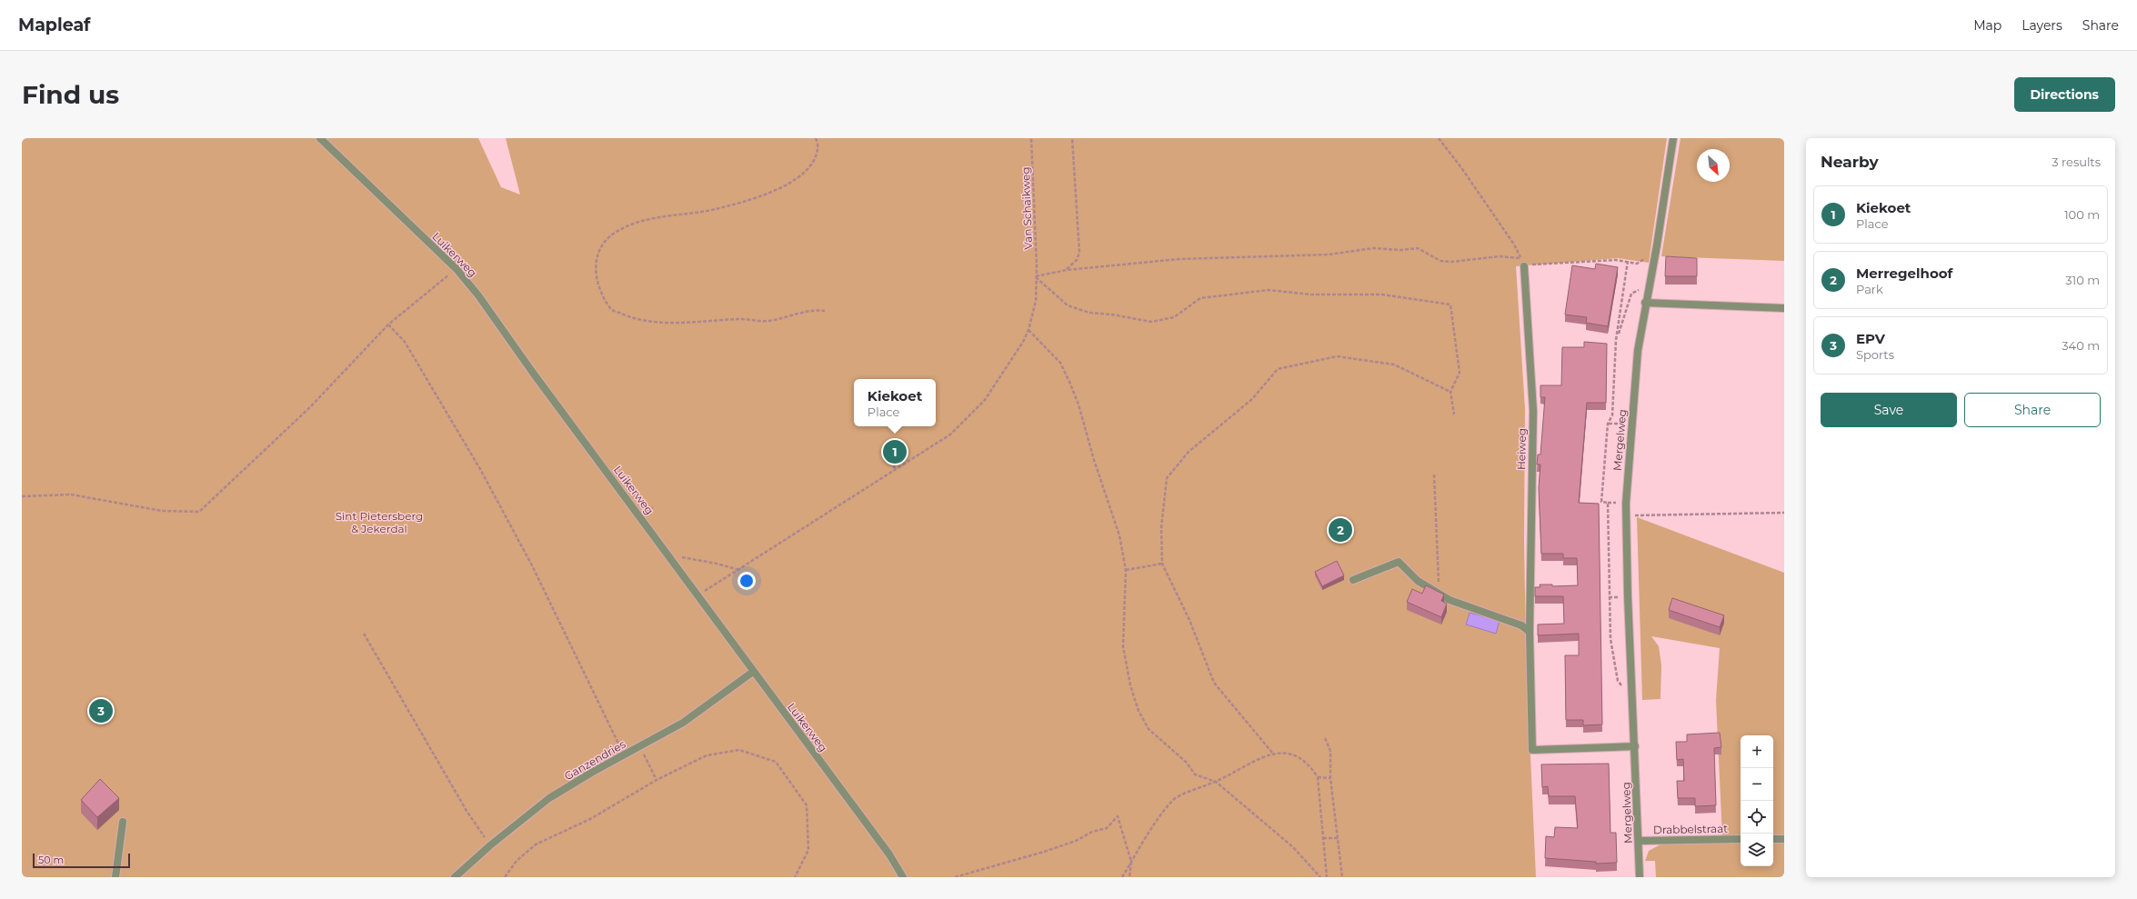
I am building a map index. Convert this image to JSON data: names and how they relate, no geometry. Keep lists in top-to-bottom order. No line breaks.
{"streets":{"street":["Luikerweg","Mergelweg","Heiweg","Ganzendries","Drabbelstraat"],"path":["Van Schaikweg"]},"crossings":[["Van Schaikweg","Luikerweg"],["Luikerweg","Ganzendries"],["Mergelweg","Heiweg"],["Mergelweg","Drabbelstraat"]],"parks":["Sint Pietersberg & Jekerdal"],"scale_bar":"50 m","north":"bottom right","page":{"header":"Mapleaf","nav":["Map","Layers","Share"],"buttons":["Directions",["Save","Share"]],"title":"Find us","heading":["Nearby","3 results"],"list":[{"mark":"1","name":"Kiekoet","note":"Place","value":"100 m"},{"mark":"2","name":"Merregelhoof","note":"Park","value":"310 m"},{"mark":"3","name":"EPV","note":"Sports","value":"340 m"}],"popup":["Kiekoet","Place"],"pins":["1","2","3"],"map_buttons":["+","−"],"scale":"50 m"}}
